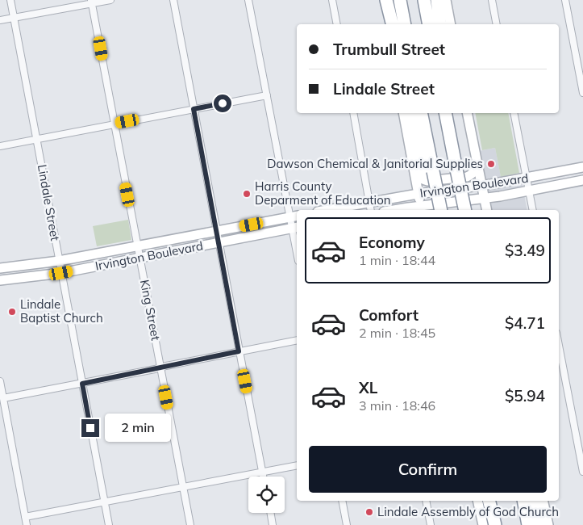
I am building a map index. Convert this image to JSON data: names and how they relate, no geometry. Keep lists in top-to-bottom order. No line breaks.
{"streets":{"main road":["Irvington Boulevard"],"street":["Lindale Street","King Street"]},"crossings":[["Irvington Boulevard","Lindale Street"],["Irvington Boulevard","King Street"]],"places":["Dawson Chemical & Janitorial Supplies","Harris County Deparment of Education","Lindale Baptist Church","Lindale Assembly of God Church"],"page":{"banner":["Trumbull Street","Lindale Street"],"list":[{"name":"Economy","note":"1 min · 18:44","value":"$3.49"},{"name":"Comfort","note":"2 min · 18:45","value":"$4.71"},{"name":"XL","note":"3 min · 18:46","value":"$5.94"}],"bubble":"2 min","buttons":"Confirm"}}
